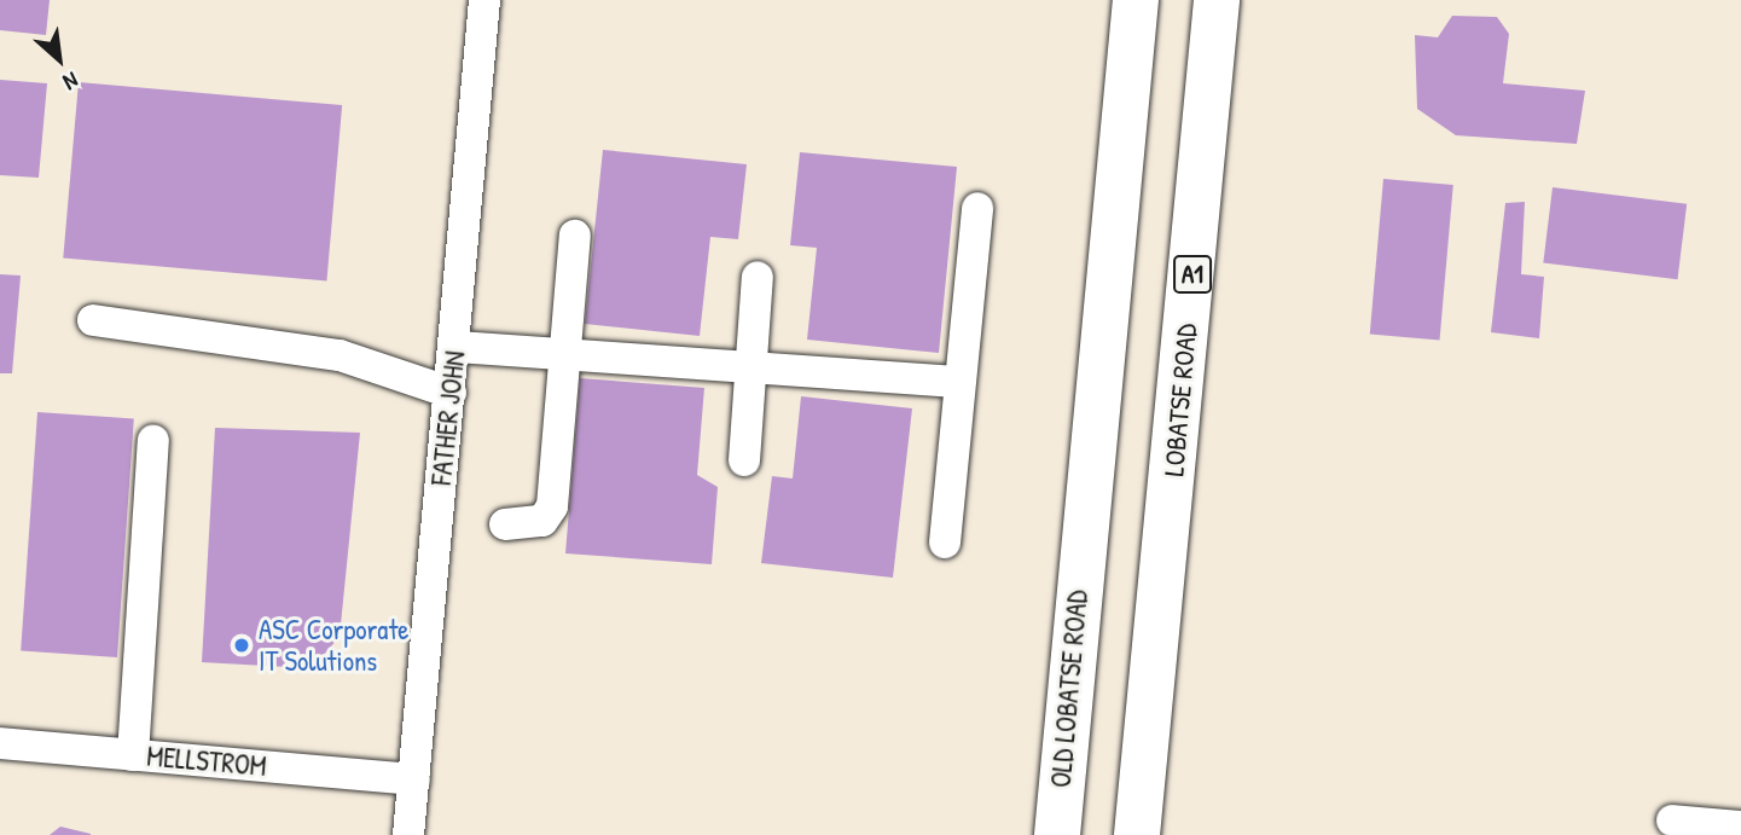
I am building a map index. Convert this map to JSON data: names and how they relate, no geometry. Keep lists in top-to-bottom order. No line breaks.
{"streets":{"highway":["A1","LOBATSE ROAD","OLD LOBATSE ROAD"],"street":["FATHER JOHN","MELLSTROM"]},"crossings":[["FATHER JOHN","MELLSTROM"]],"places":["ASC Corporate IT Solutions"],"north":"bottom right"}
